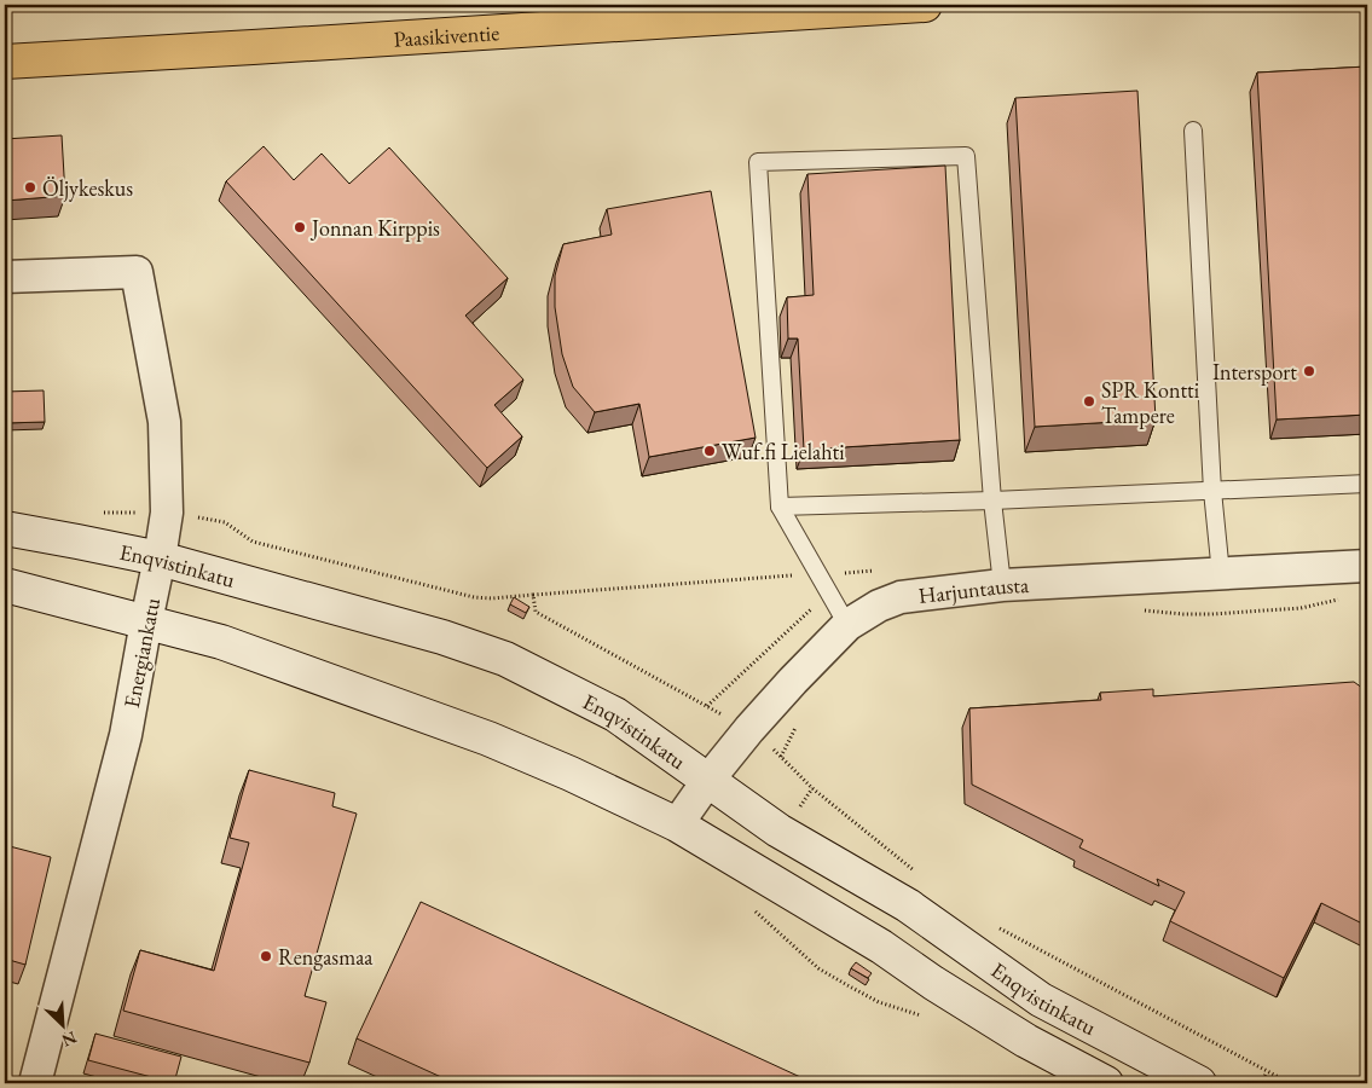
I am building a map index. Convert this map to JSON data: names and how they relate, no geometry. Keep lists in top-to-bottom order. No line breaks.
{"streets":{"highway":["Paasikiventie"],"main road":["Enqvistinkatu"],"street":["Harjuntausta","Energiankatu"]},"crossings":[["Enqvistinkatu","Harjuntausta"],["Enqvistinkatu","Energiankatu"]],"places":["Öljykeskus","Jonnan Kirppis","Intersport","SPR Kontti Tampere","Wuf.fi Lielahti","Rengasmaa"],"north":"bottom right"}
